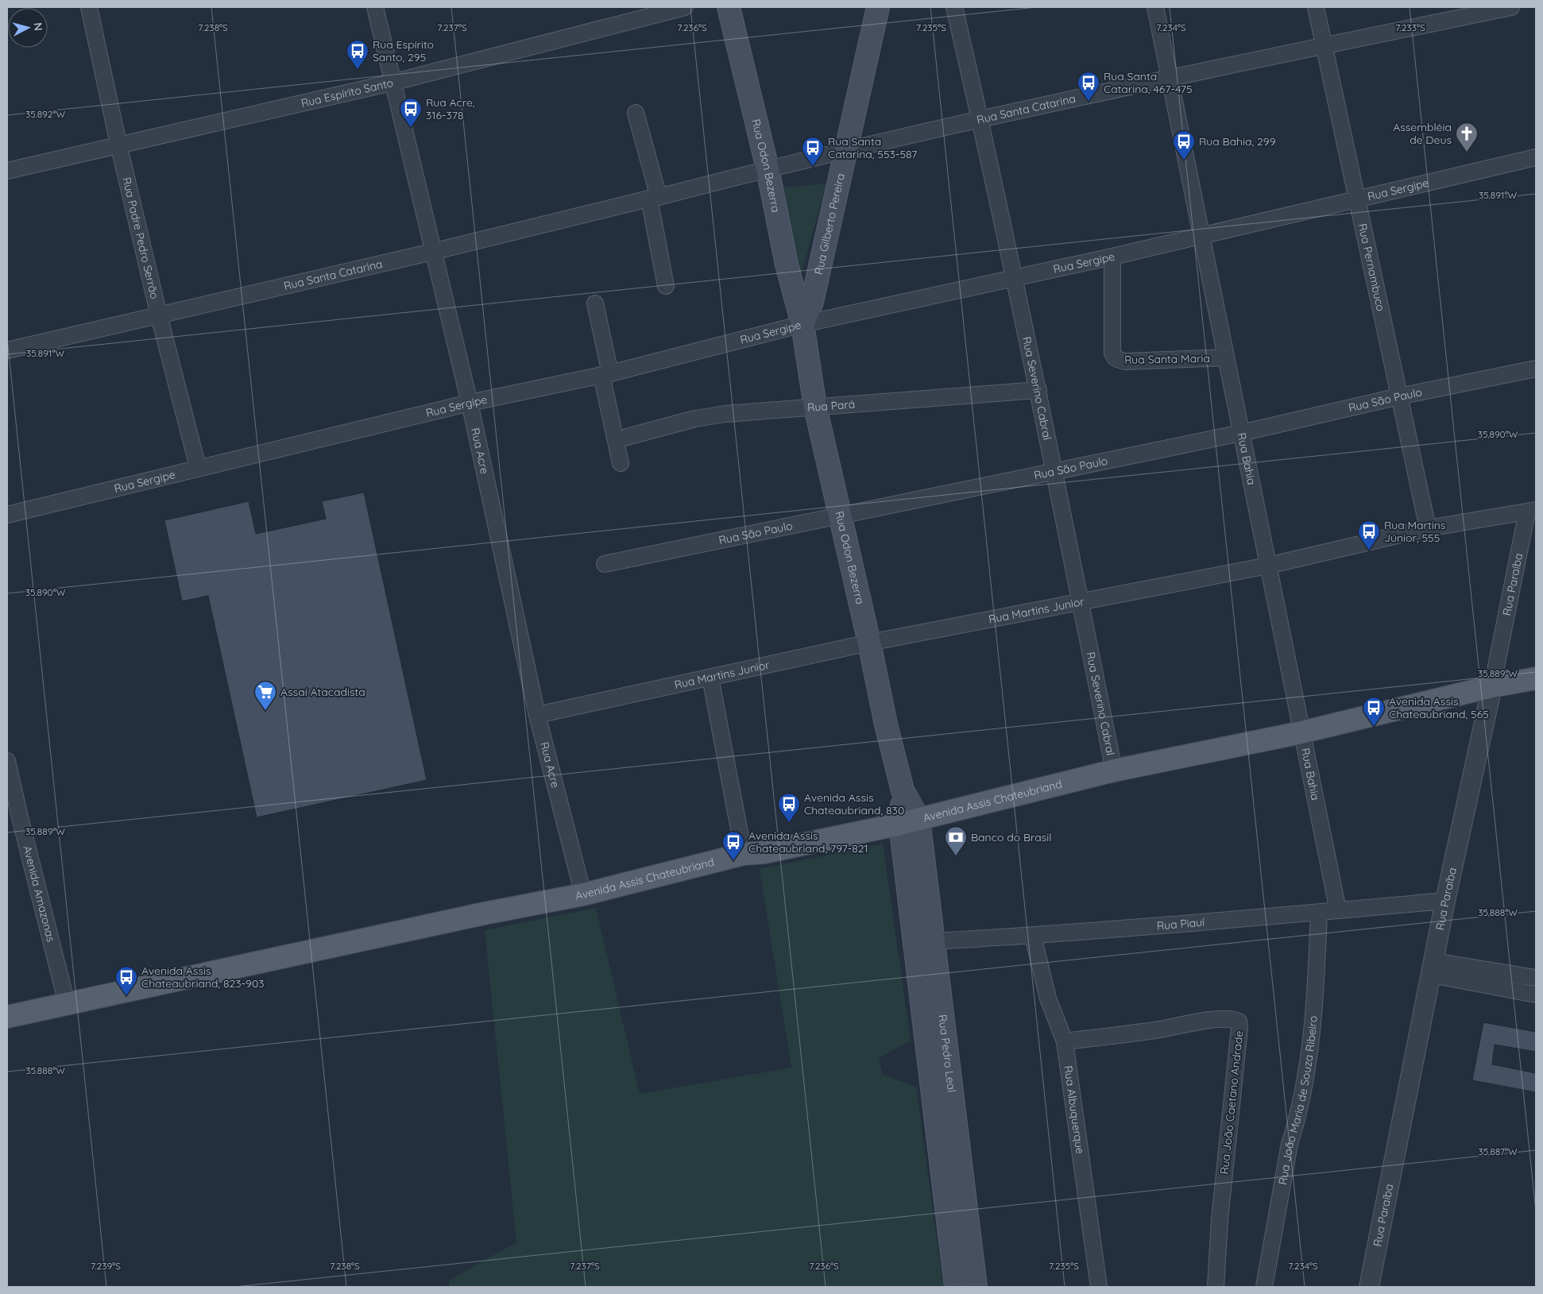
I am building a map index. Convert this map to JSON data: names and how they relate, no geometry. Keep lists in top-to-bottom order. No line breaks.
{"streets":{"main road":["Rua Odon Bezerra","Rua Gilberto Pereira","Avenida Assis Chateubriand","Rua Pedro Leal"],"street":["Rua Espírito Santo","Rua Santa Catarina","Rua Sergipe","Rua Padre Pedro Serrão","Rua Pernambuco","Rua Santa Maria","Rua Severino Cabral","Rua São Paulo","Rua Pará","Rua Acre","Rua Bahia","Rua Paraíba","Rua Martins Junior","Avenida Amazonas","Rua Piauí","Rua João Maria de Souza Ribeiro","Rua João Caetano Andrade","Rua Albuquerque"]},"crossings":[["Rua Espírito Santo","Rua Padre Pedro Serrão"],["Rua Espírito Santo","Rua Acre"],["Rua Santa Catarina","Rua Odon Bezerra"],["Rua Santa Catarina","Rua Gilberto Pereira"],["Rua Santa Catarina","Rua Padre Pedro Serrão"],["Rua Santa Catarina","Rua Pernambuco"],["Rua Santa Catarina","Rua Severino Cabral"],["Rua Santa Catarina","Rua Acre"],["Rua Santa Catarina","Rua Bahia"],["Rua Odon Bezerra","Rua Sergipe"],["Rua Odon Bezerra","Rua Gilberto Pereira"],["Rua Odon Bezerra","Rua São Paulo"],["Rua Odon Bezerra","Rua Pará"],["Rua Odon Bezerra","Rua Martins Junior"],["Rua Odon Bezerra","Avenida Assis Chateubriand"],["Rua Odon Bezerra","Rua Pedro Leal"],["Rua Sergipe","Rua Gilberto Pereira"],["Rua Sergipe","Rua Padre Pedro Serrão"],["Rua Sergipe","Rua Pernambuco"],["Rua Sergipe","Rua Santa Maria"],["Rua Sergipe","Rua Severino Cabral"],["Rua Sergipe","Rua Acre"],["Rua Sergipe","Rua Bahia"],["Rua Pernambuco","Rua São Paulo"],["Rua Pernambuco","Rua Martins Junior"],["Rua Santa Maria","Rua Bahia"],["Rua Severino Cabral","Rua São Paulo"],["Rua Severino Cabral","Rua Pará"],["Rua Severino Cabral","Rua Martins Junior"],["Rua Severino Cabral","Avenida Assis Chateubriand"],["Rua São Paulo","Rua Bahia"],["Rua Acre","Rua Martins Junior"],["Rua Acre","Avenida Assis Chateubriand"],["Rua Bahia","Rua Martins Junior"],["Rua Bahia","Avenida Assis Chateubriand"],["Rua Bahia","Rua Piauí"],["Rua Paraíba","Rua Martins Junior"],["Rua Paraíba","Avenida Assis Chateubriand"],["Rua Paraíba","Rua Piauí"],["Avenida Assis Chateubriand","Avenida Amazonas"],["Avenida Assis Chateubriand","Rua Pedro Leal"],["Rua Piauí","Rua Pedro Leal"],["Rua Piauí","Rua João Maria de Souza Ribeiro"],["Rua Piauí","Rua Albuquerque"],["Rua João Caetano Andrade","Rua Albuquerque"]],"places":{"bus stop":["Rua Espírito Santo, 295","Rua Santa Catarina, 467-475","Rua Acre, 316-378","Rua Bahia, 299","Rua Santa Catarina, 553-587","Rua Martins Júnior, 555","Avenida Assis Chateaubriand, 565","Avenida Assis Chateaubriand, 830","Avenida Assis Chateaubriand, 797-821","Avenida Assis Chateaubriand, 823-903"],"church":["Assembléia de Deus"],"supermarket":["Assaí Atacadista"],"bank":["Banco do Brasil"]},"north":"right","coordinates":["7.238°S","7.237°S","7.236°S","7.235°S","7.234°S","7.233°S","35.892°W","35.891°W","35.890°W","35.889°W","35.888°W","35.887°W","7.239°S"]}
